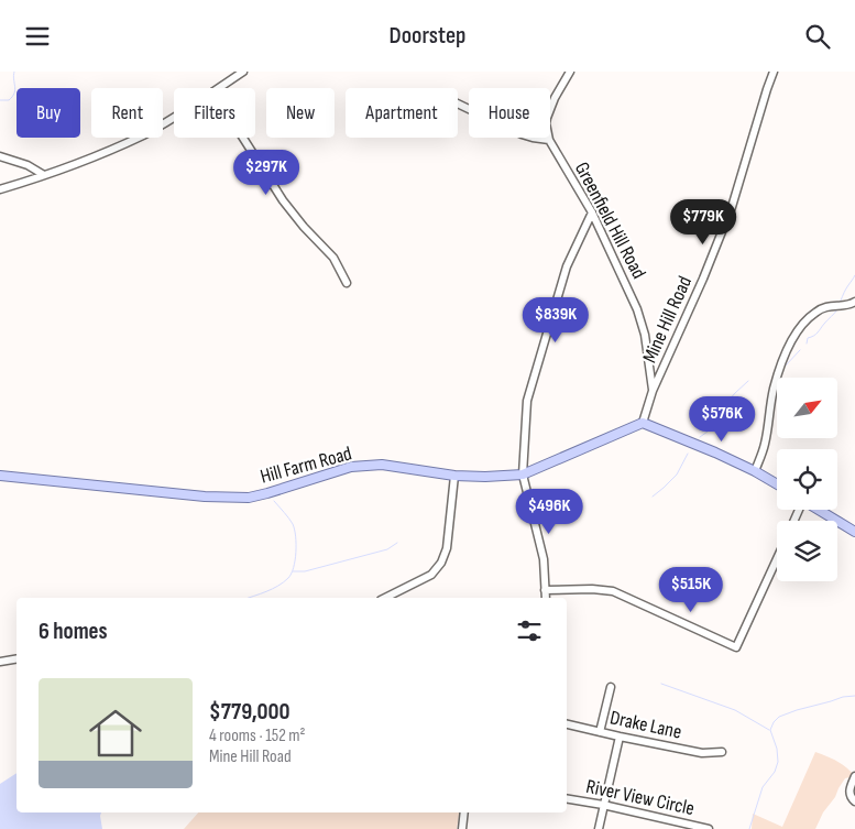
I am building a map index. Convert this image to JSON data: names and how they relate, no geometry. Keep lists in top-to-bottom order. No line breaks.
{"streets":{"main road":["Hill Farm Road"],"street":["Greenfield Hill Road","Mine Hill Road","Drake Lane","River View Circle"]},"crossings":[["Greenfield Hill Road","Mine Hill Road"],["Mine Hill Road","Hill Farm Road"]],"north":"top right","page":{"header":"Doorstep","chip":["Buy","Rent","Filters","New","Apartment","House"],"price":["$297K","$779K","$839K","$576K","$496K","$515K"],"heading":"6 homes","list":[{"name":"$779,000","note":"4 rooms · 152 m² · Mine Hill Road"}]}}
